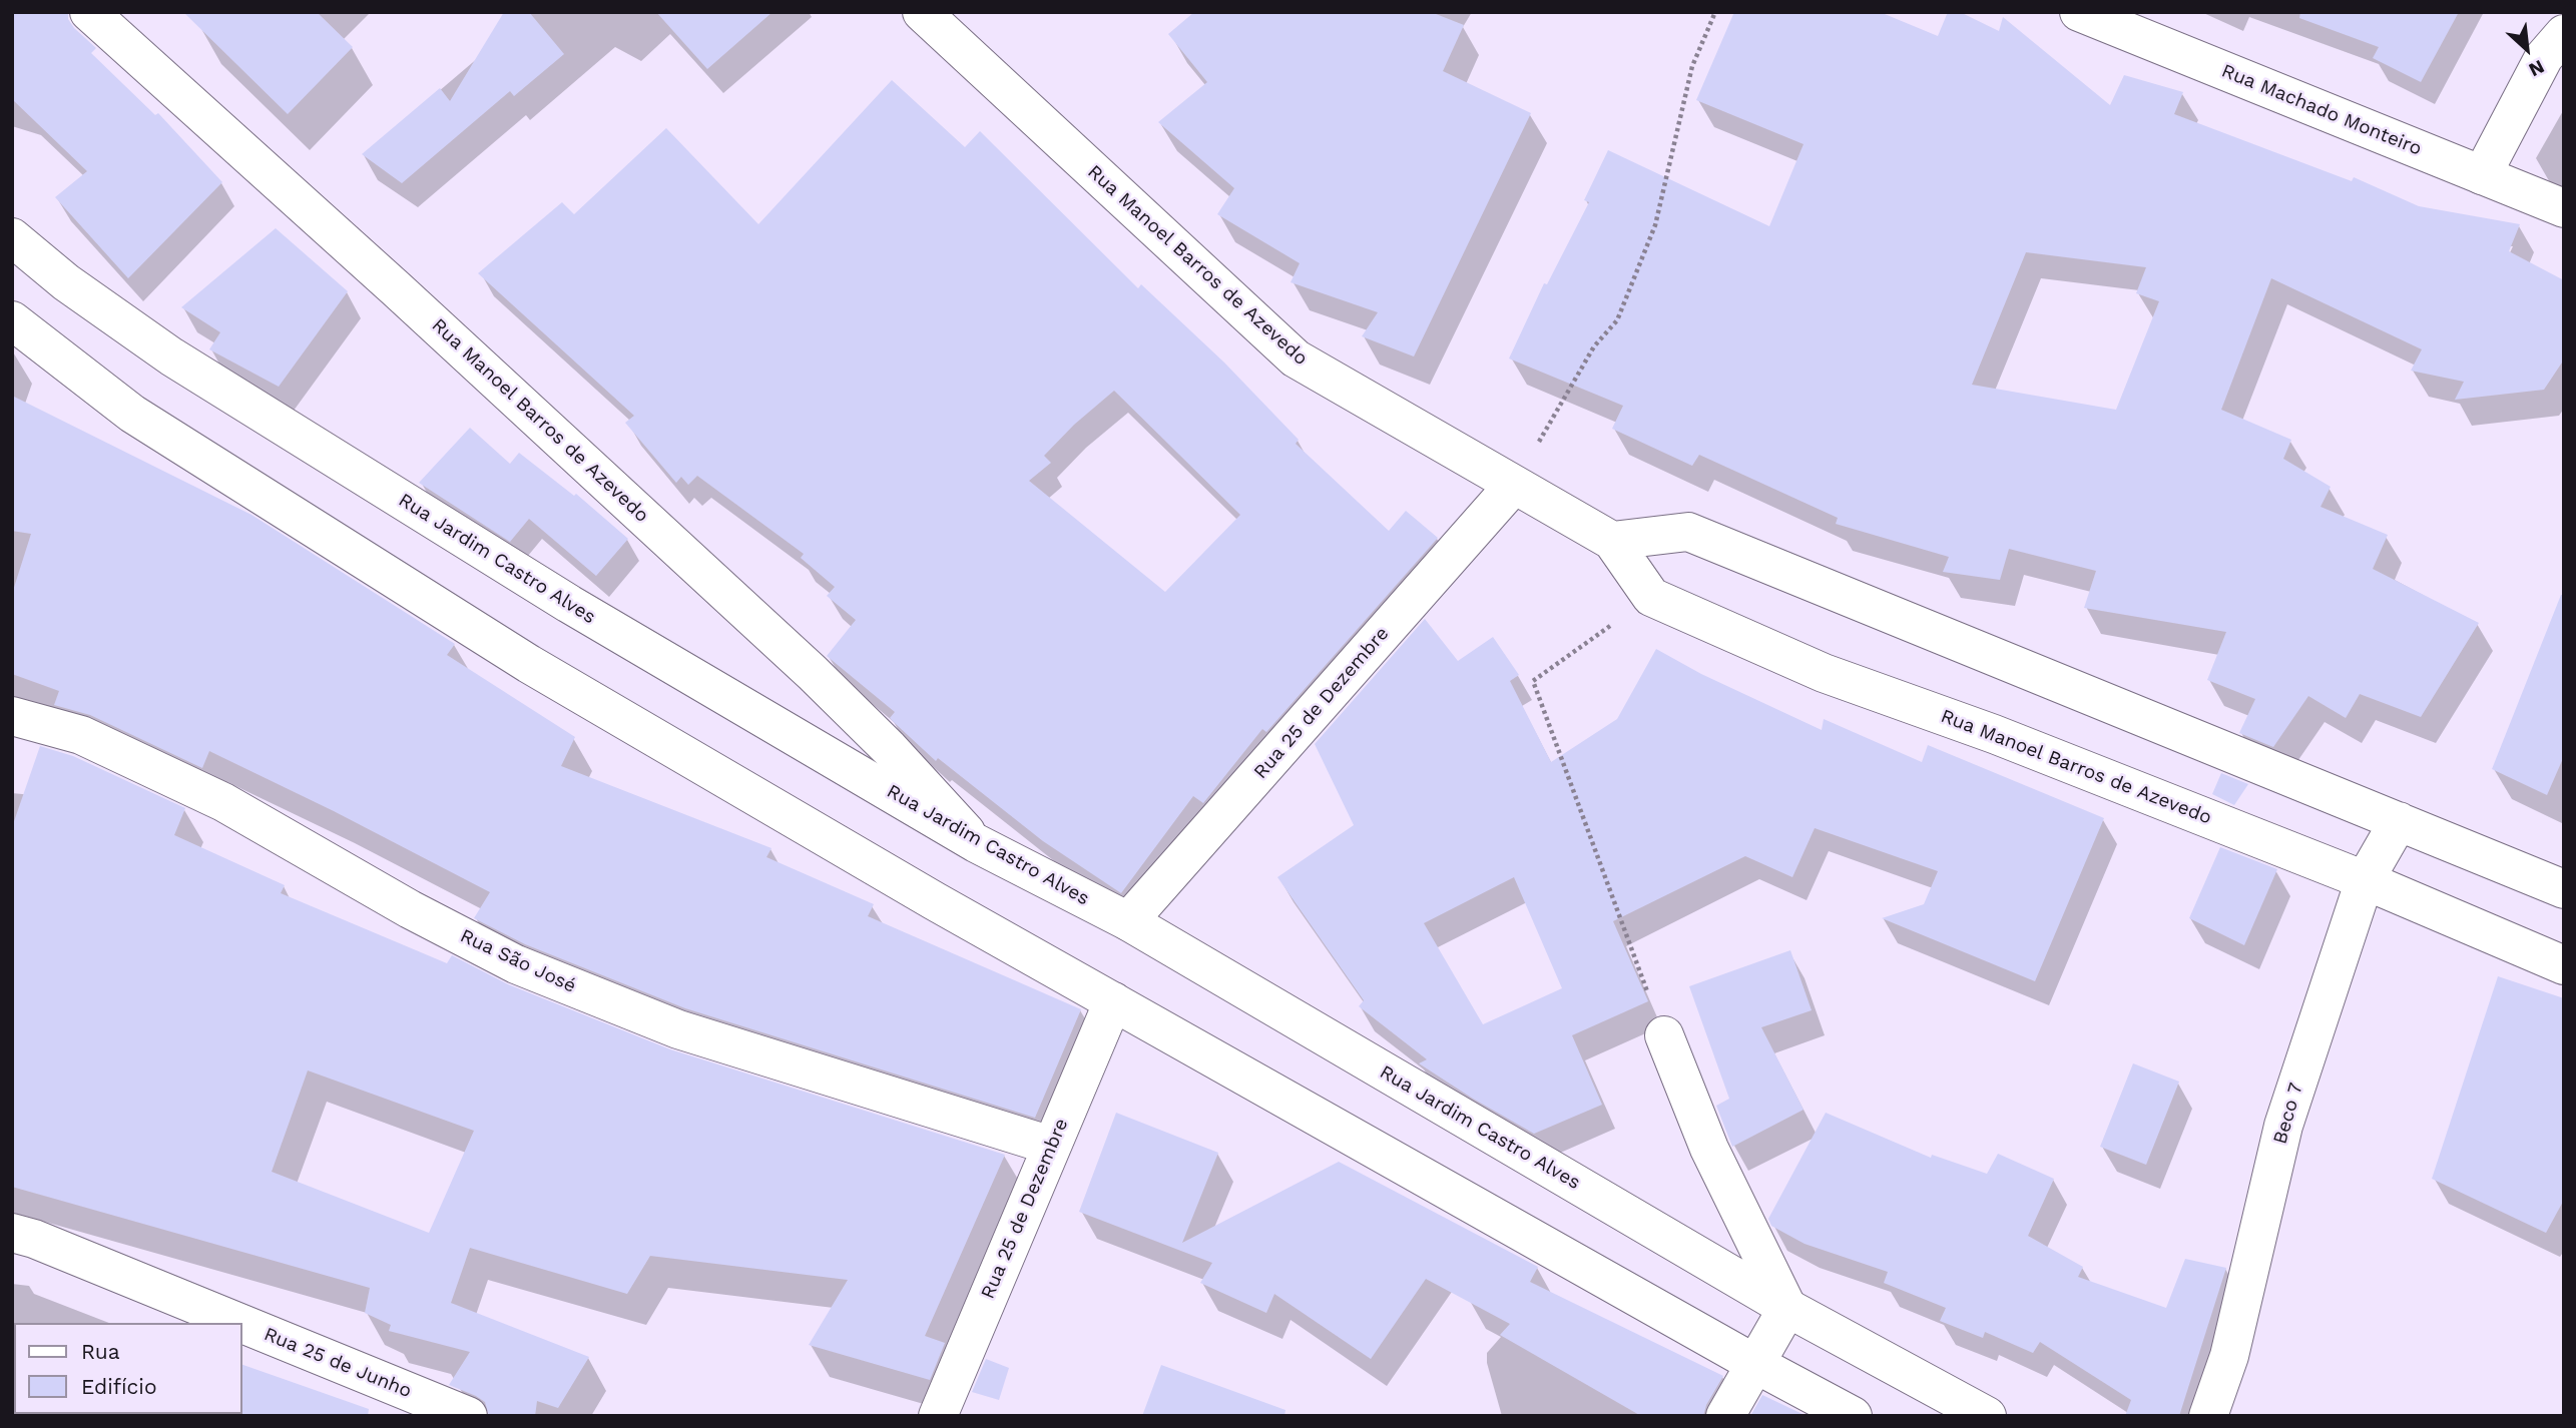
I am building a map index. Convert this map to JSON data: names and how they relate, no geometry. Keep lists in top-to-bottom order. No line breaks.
{"streets":{"street":["Rua Machado Monteiro","Rua Manoel Barros de Azevedo","Rua Jardim Castro Alves","Rua 25 de Dezembre","Rua São José","Beco 7","Rua 25 de Junho"]},"crossings":[["Rua Manoel Barros de Azevedo","Rua Jardim Castro Alves"],["Rua Manoel Barros de Azevedo","Rua 25 de Dezembre"],["Rua Manoel Barros de Azevedo","Beco 7"],["Rua Jardim Castro Alves","Rua 25 de Dezembre"],["Rua 25 de Dezembre","Rua São José"]],"legend":["Rua","Edifício"],"north":"bottom right"}
